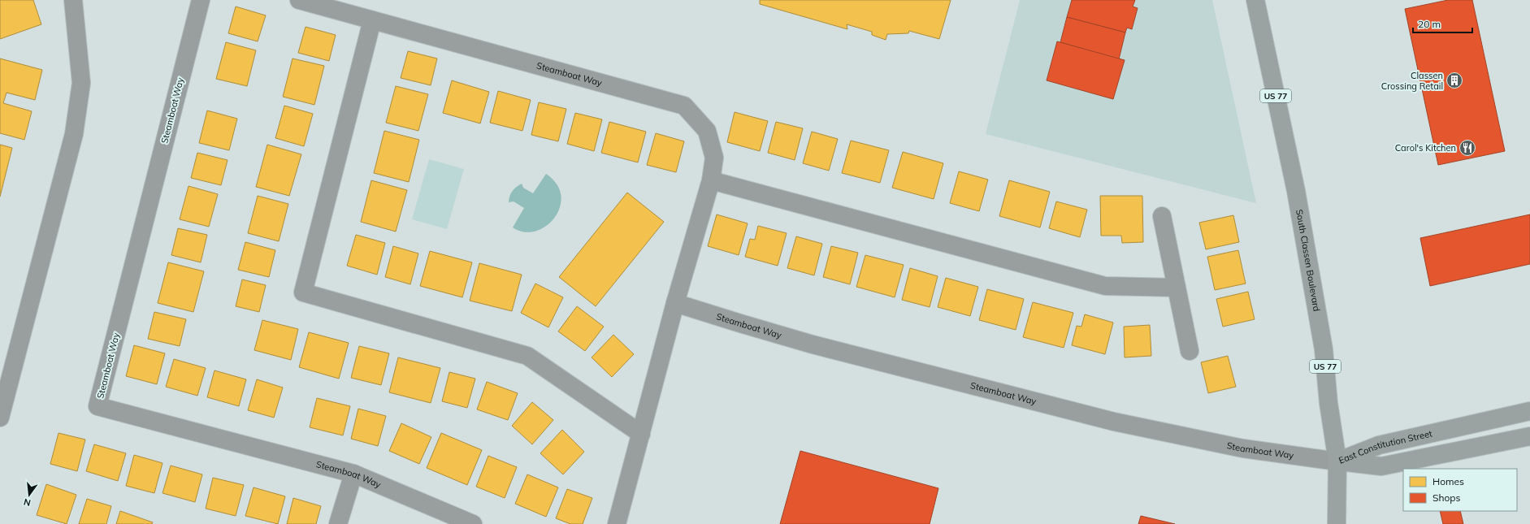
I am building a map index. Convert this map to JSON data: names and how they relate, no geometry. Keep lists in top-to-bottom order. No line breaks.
{"streets":{"main road":["US 77","South Classen Boulevard","East Constitution Street"],"street":["Steamboat Way"]},"crossings":[["Steamboat Way","South Classen Boulevard"],["Steamboat Way","East Constitution Street"],["South Classen Boulevard","East Constitution Street"]],"places":{"building":["Classen Crossing Retail"],"restaurant":["Carol's Kitchen"]},"legend":["Homes","Shops"],"scale_bar":"20 m","north":"bottom"}
